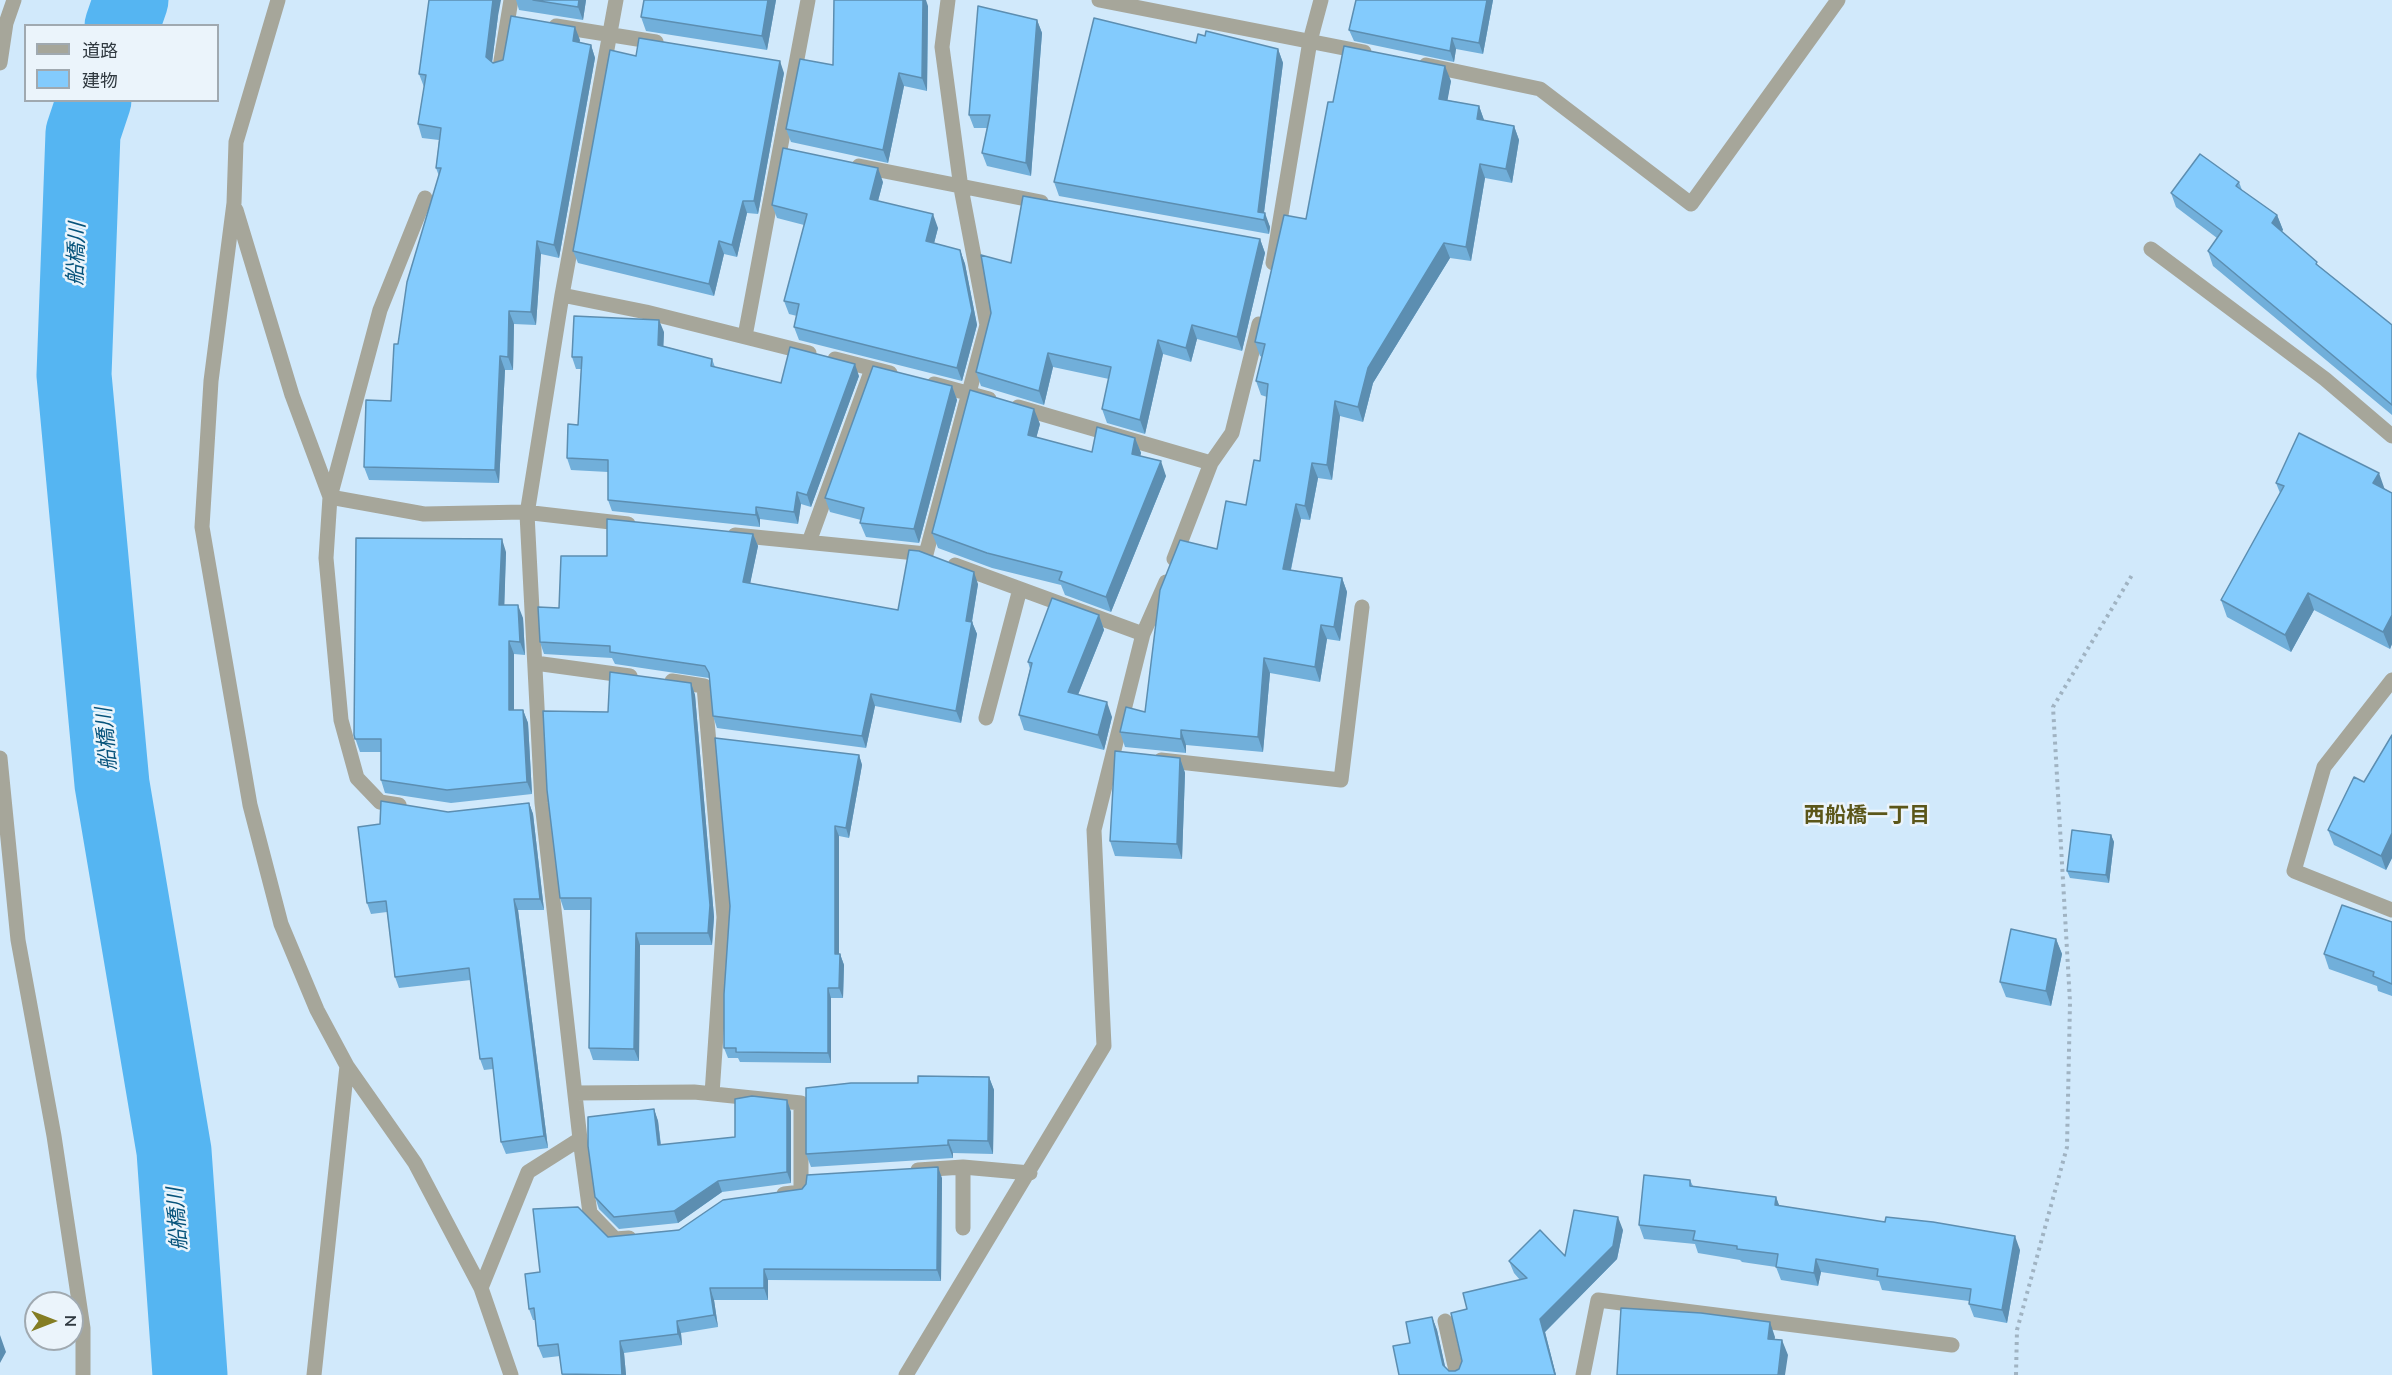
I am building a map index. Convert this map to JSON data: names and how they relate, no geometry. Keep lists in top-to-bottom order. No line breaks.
{"districts":["西船橋一丁目"],"water":["船橋川"],"legend":["道路","建物"],"north":"right"}
